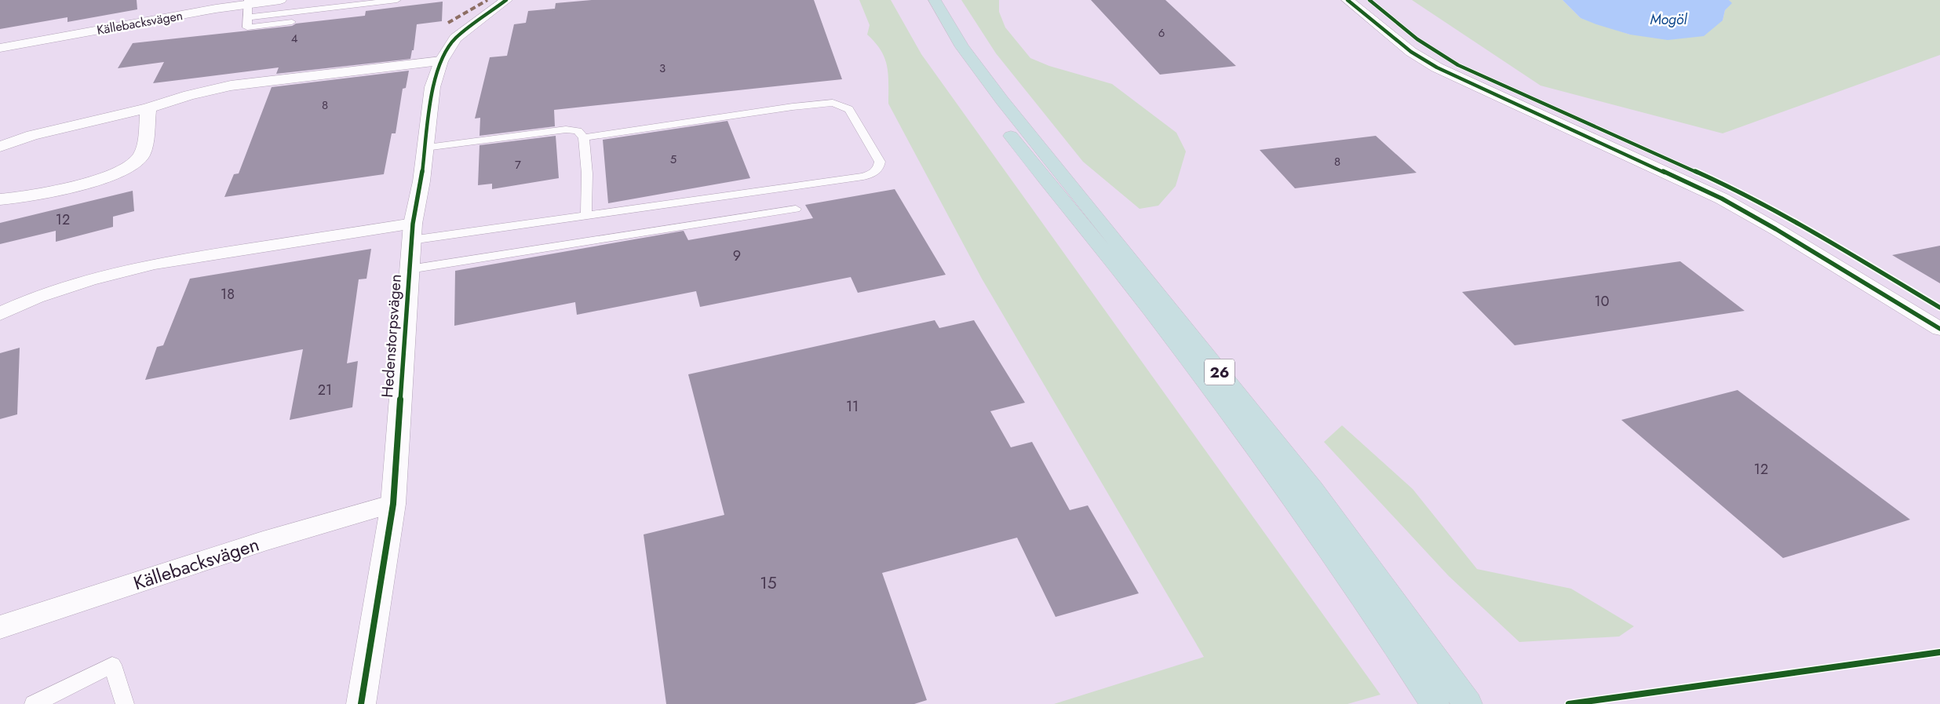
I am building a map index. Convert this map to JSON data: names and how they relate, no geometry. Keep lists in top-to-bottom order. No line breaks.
{"streets":{"highway":["26"],"street":["Källebacksvägen","Hedenstorpsvägen"]},"crossings":[["Källebacksvägen","Hedenstorpsvägen"]],"water":["Mogöl"],"house_numbers":["6","4","3","8","5","8","7","12","9","18","10","21","11","12","15"]}
